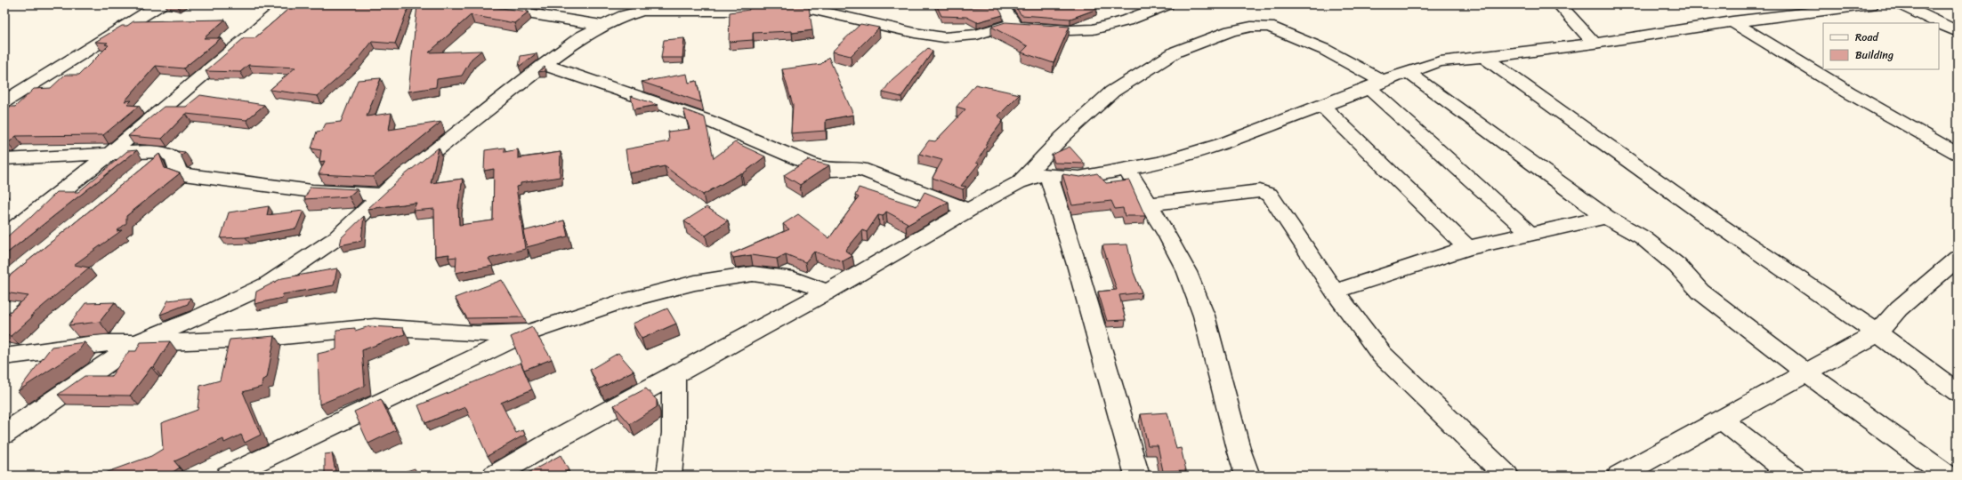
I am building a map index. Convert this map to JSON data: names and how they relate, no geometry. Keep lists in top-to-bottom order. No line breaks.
{"legend":["Road","Building"]}
